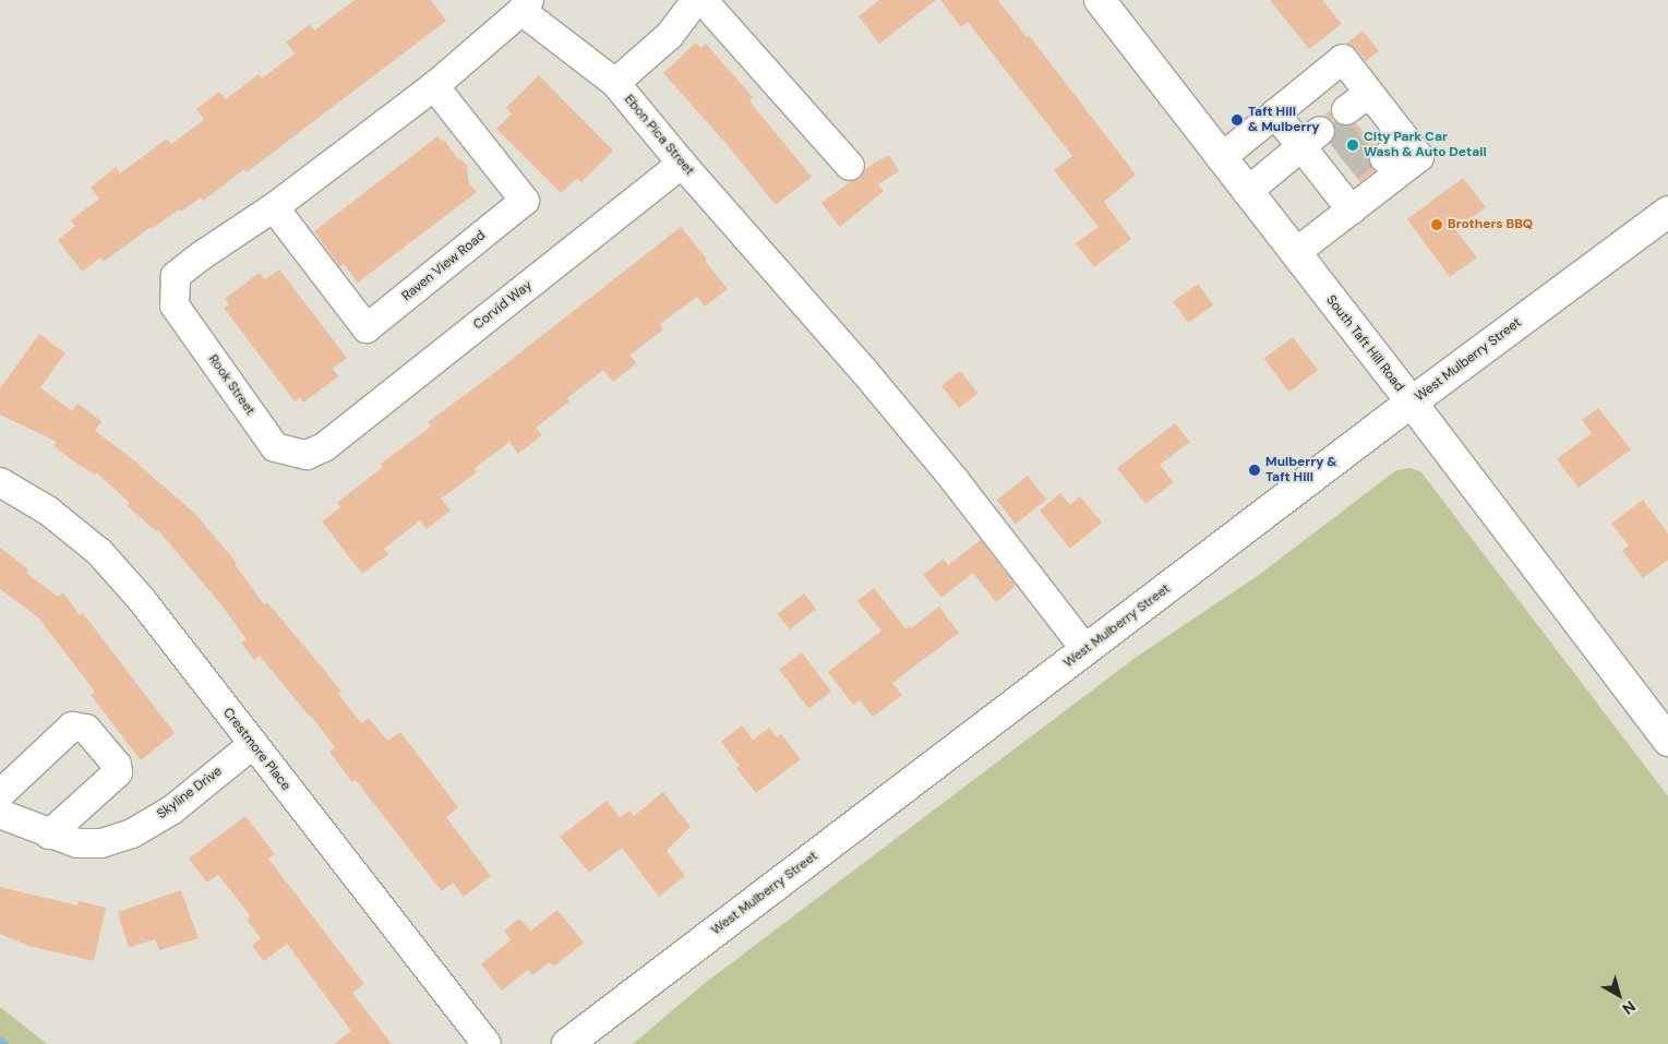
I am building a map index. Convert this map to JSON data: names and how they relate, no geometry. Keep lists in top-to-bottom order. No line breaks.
{"streets":{"main road":["South Taft Hill Road","West Mulberry Street"],"street":["Ebon Pica Street","Raven View Road","Corvid Way","Rook Street","Crestmore Place","Skyline Drive"]},"crossings":[["Ebon Pica Street","Corvid Way"],["Ebon Pica Street","West Mulberry Street"],["Raven View Road","Rook Street"],["Corvid Way","Rook Street"],["South Taft Hill Road","West Mulberry Street"],["Crestmore Place","Skyline Drive"]],"places":["Taft Hill & Mulberry","City Park Car Wash & Auto Detail","Brothers BBQ","Mulberry & Taft Hill"],"north":"bottom right"}
